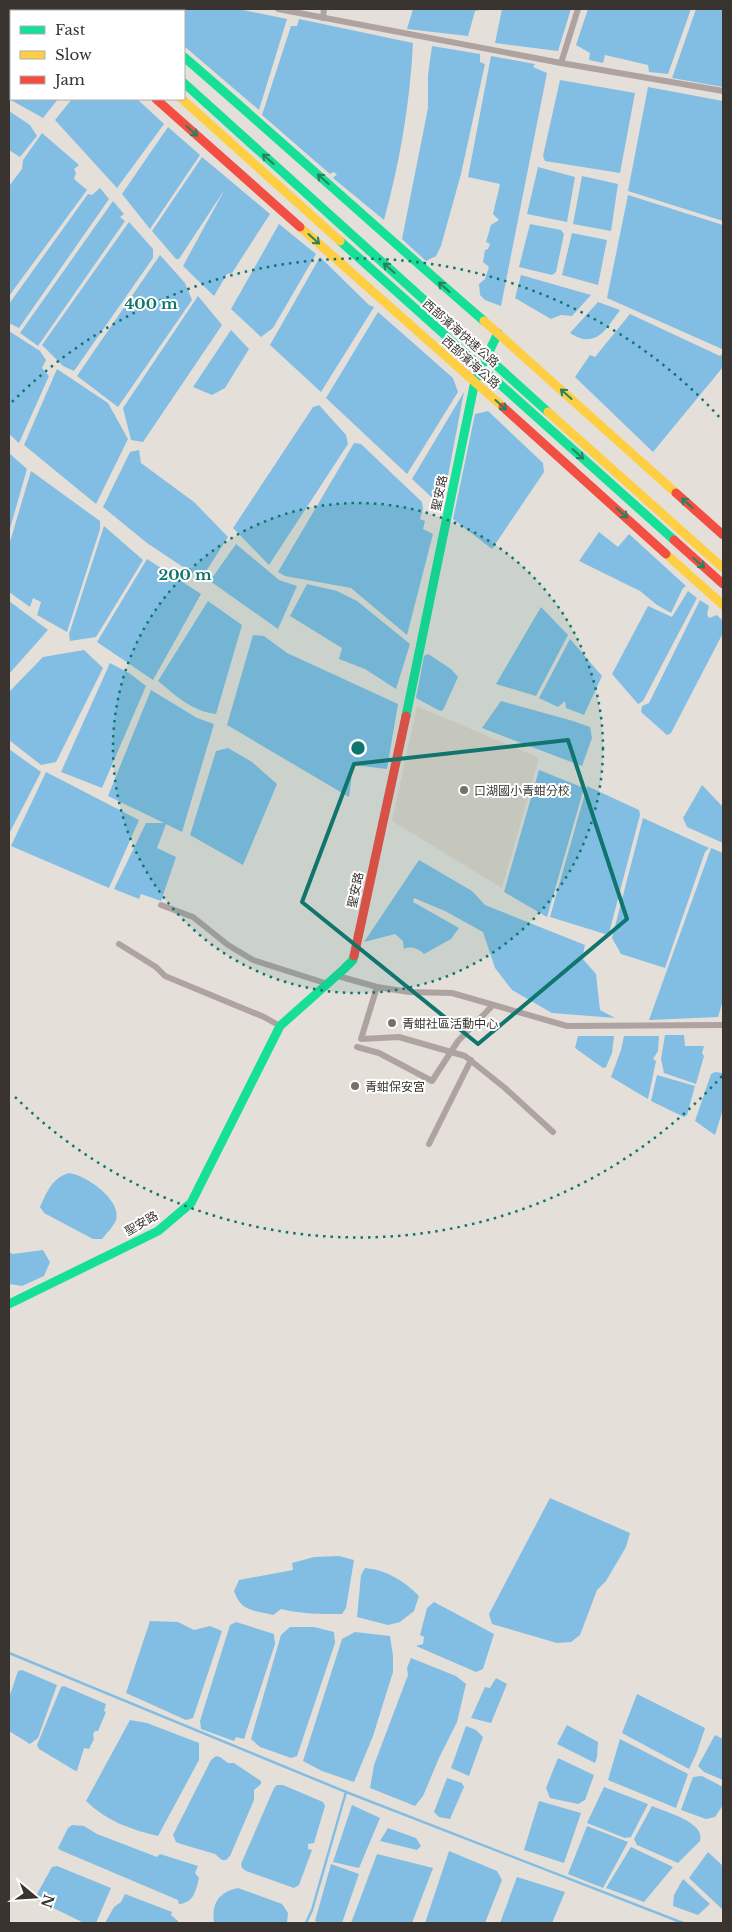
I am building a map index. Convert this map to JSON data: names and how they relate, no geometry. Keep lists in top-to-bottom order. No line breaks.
{"streets":{"main road":["西部濱海快速公路","西部濱海公路","聖安路"]},"crossings":[["西部濱海公路","聖安路"]],"places":["口湖國小青蚶分校","青蚶社區活動中心","青蚶保安宮"],"legend":["Fast","Slow","Jam"],"north":"right","rings":["400 m","200 m"]}
